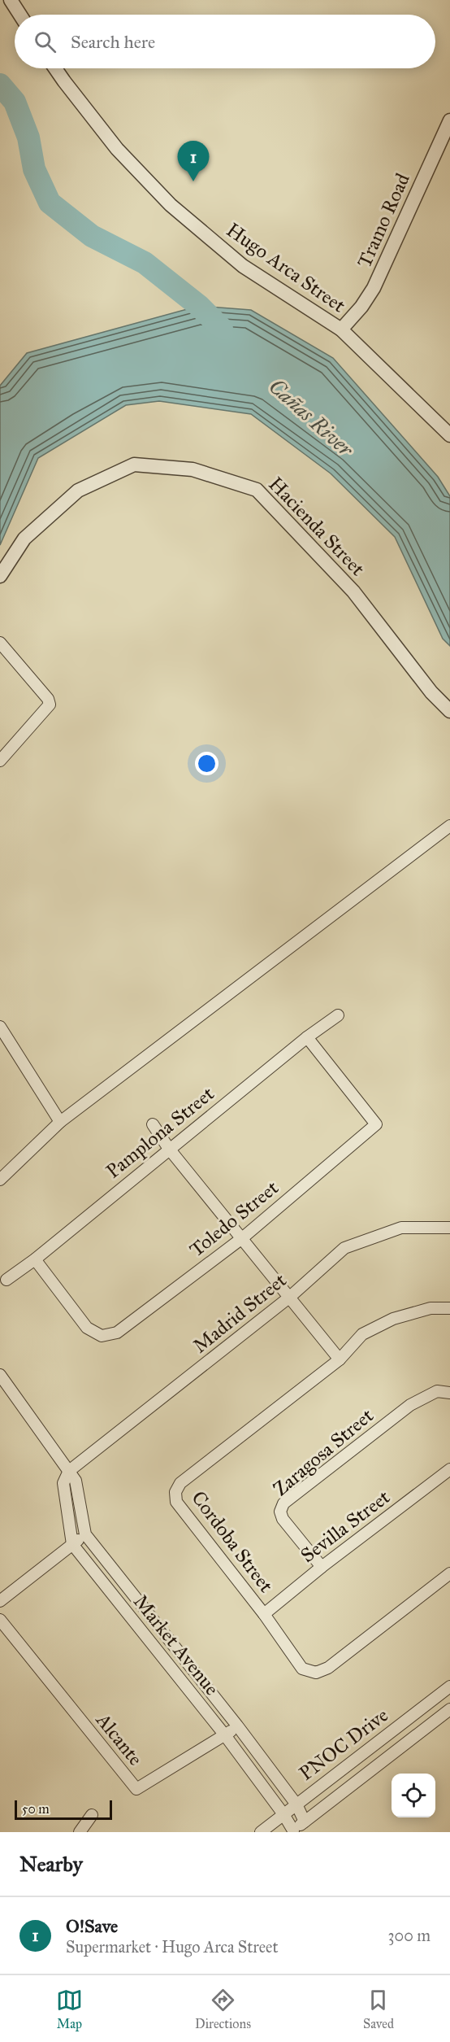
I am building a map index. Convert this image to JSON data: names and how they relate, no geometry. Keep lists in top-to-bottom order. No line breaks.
{"streets":{"street":["Tramo Road","Hugo Arca Street","Hacienda Street","Pamplona Street","Toledo Street","Madrid Street","Zaragosa Street","Sevilla Street","Cordoba Street","Market Avenue","Alcante","PNOC Drive"]},"crossings":[["Tramo Road","Hugo Arca Street"],["Pamplona Street","Toledo Street"],["Madrid Street","Market Avenue"],["Zaragosa Street","Sevilla Street"],["Sevilla Street","Cordoba Street"],["Market Avenue","Alcante"],["Market Avenue","PNOC Drive"]],"water":["Cañas River"],"scale_bar":"50 m","page":{"search":"Search here","pins":"1","scale":"50 m","heading":"Nearby","list":[{"mark":"1","name":"O!Save","note":"Supermarket · Hugo Arca Street","value":"300 m"}],"nav":["Map","Directions","Saved"]}}
